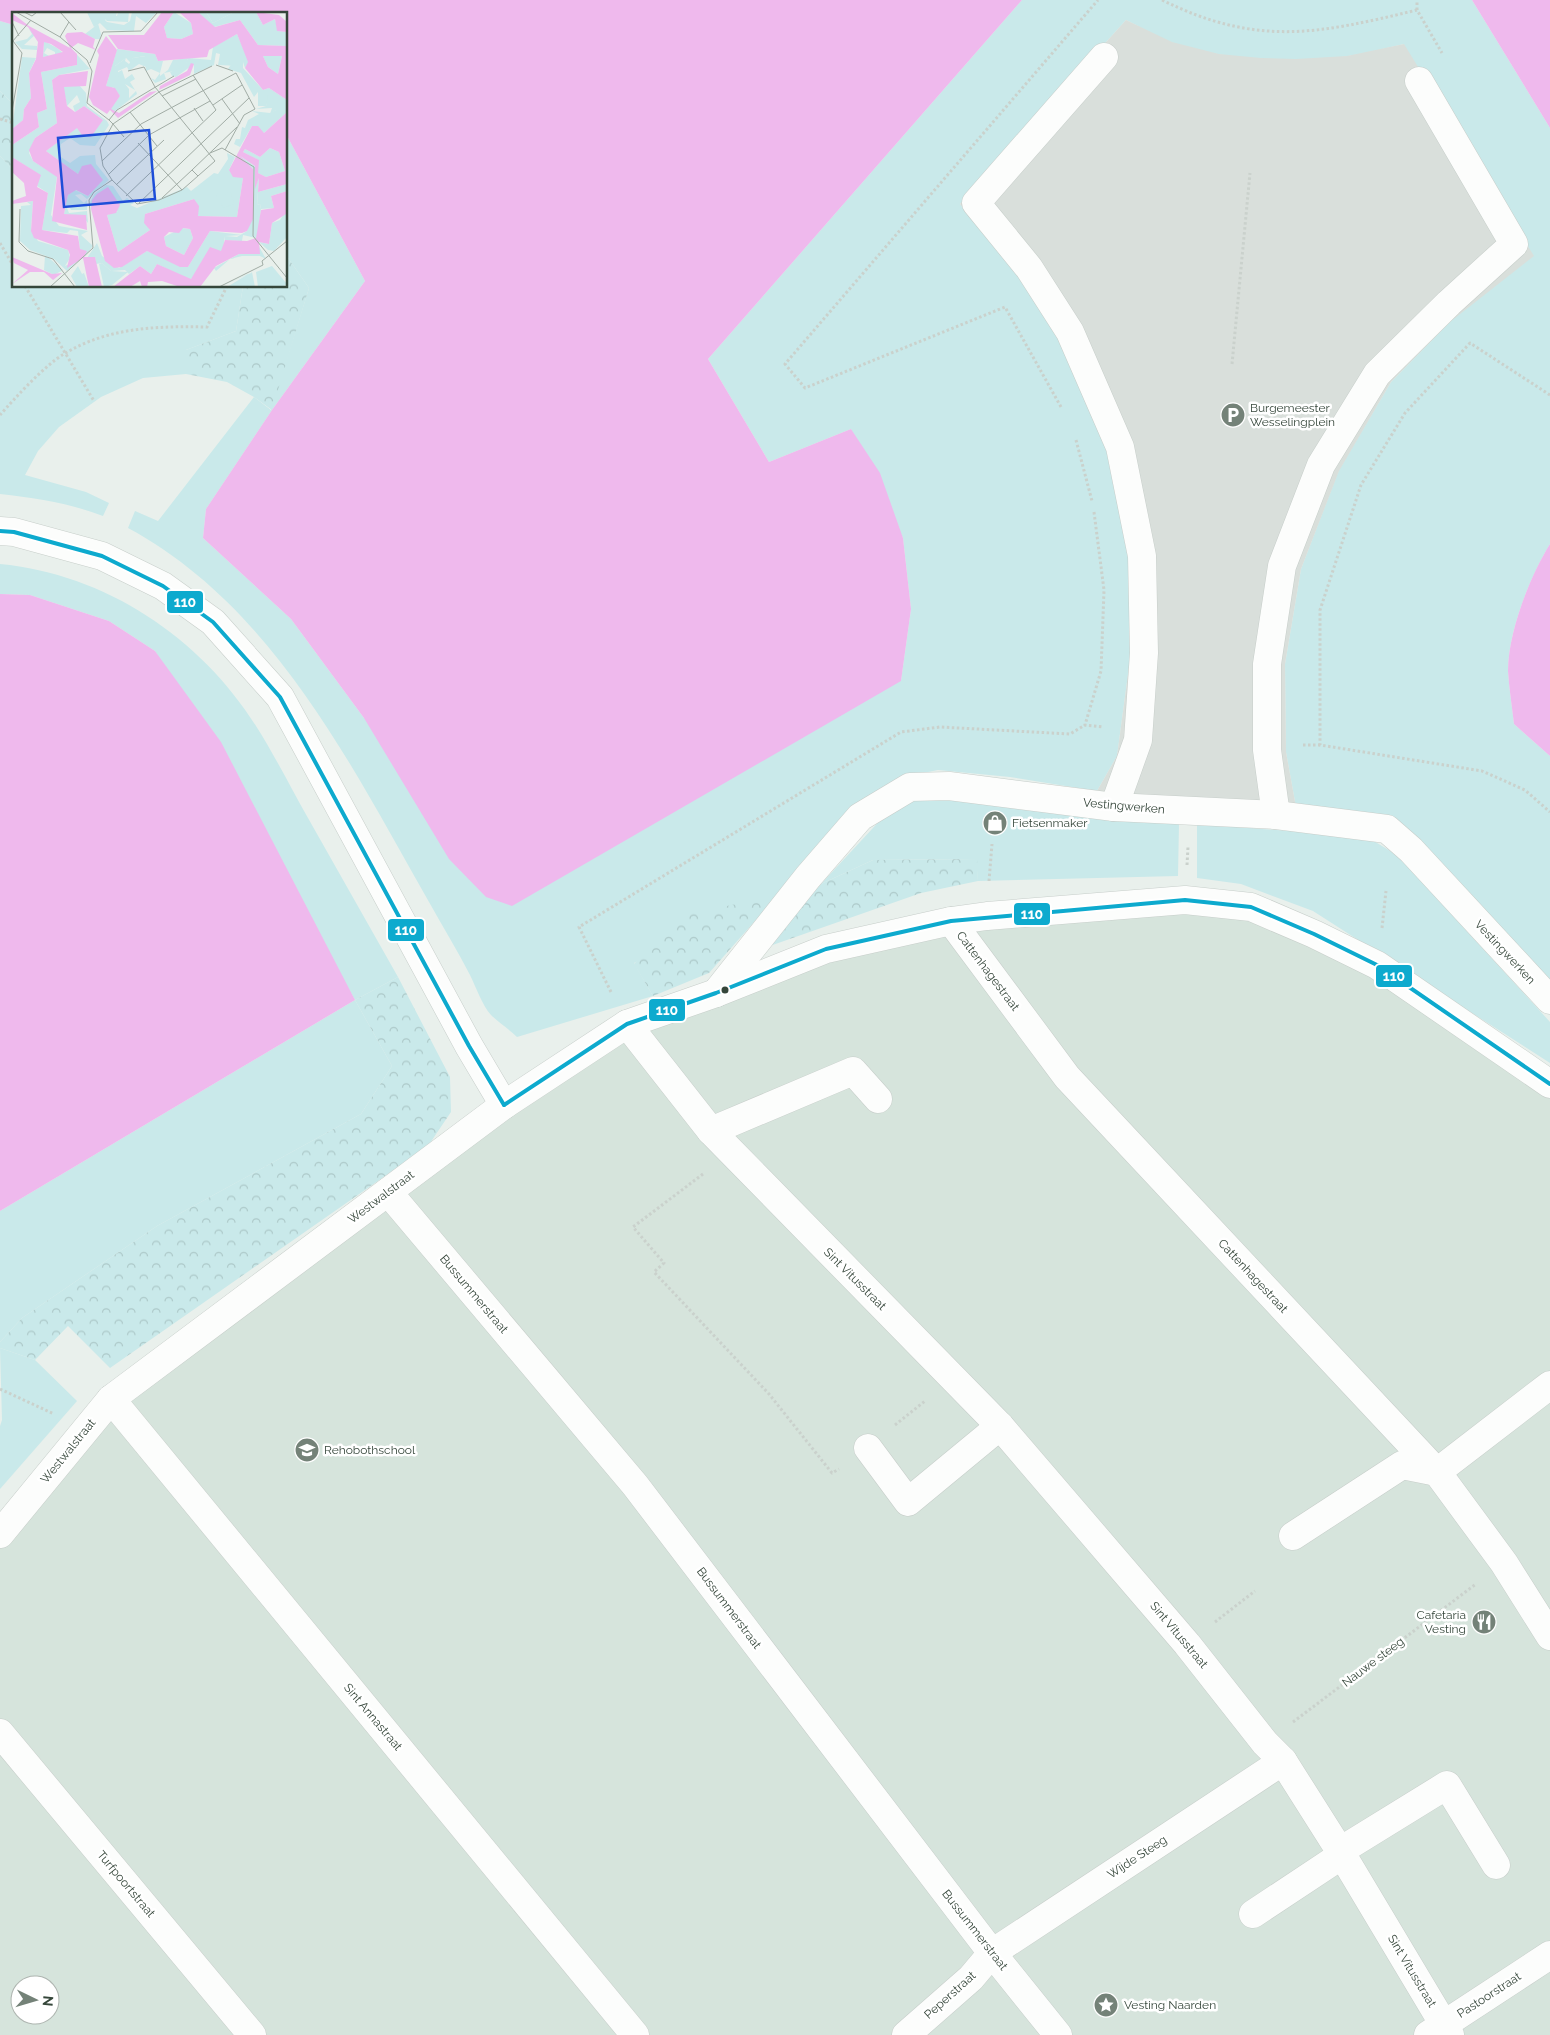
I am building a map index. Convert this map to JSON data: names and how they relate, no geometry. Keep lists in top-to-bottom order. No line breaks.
{"streets":{"street":["Vestingwerken","Cattenhagestraat","Westwalstraat","Sint Vitusstraat","Bussummerstraat","Sint Annastraat","Wijde Steeg","Turfpoortstraat","Peperstraat","Pastoorstraat"],"path":["Nauwe steeg"]},"crossings":[["Vestingwerken","Westwalstraat"],["Cattenhagestraat","Westwalstraat"],["Cattenhagestraat","Nauwe steeg"],["Westwalstraat","Sint Vitusstraat"],["Westwalstraat","Bussummerstraat"],["Westwalstraat","Sint Annastraat"],["Sint Vitusstraat","Nauwe steeg"],["Sint Vitusstraat","Wijde Steeg"],["Sint Vitusstraat","Pastoorstraat"],["Bussummerstraat","Wijde Steeg"],["Bussummerstraat","Peperstraat"],["Nauwe steeg","Wijde Steeg"],["Wijde Steeg","Peperstraat"]],"places":{"parking":["Burgemeester Wesselingplein"],"shop":["Fietsenmaker"],"school or university":["Rehobothschool"],"restaurant":["Cafetaria Vesting"],"place":["Vesting Naarden"]},"lines":["transit line 110"],"north":"right"}
